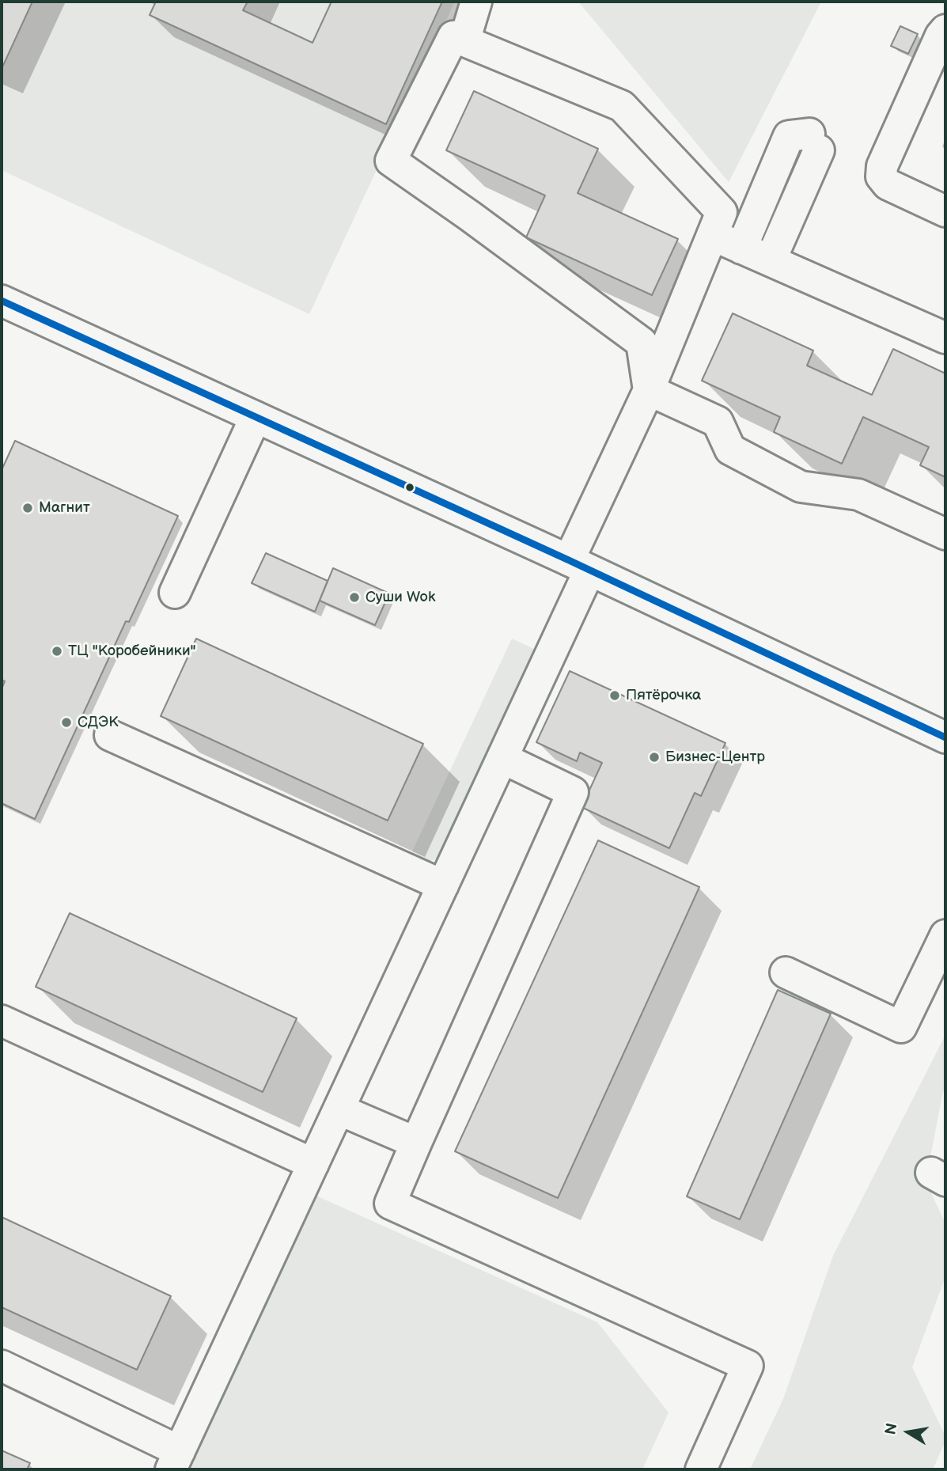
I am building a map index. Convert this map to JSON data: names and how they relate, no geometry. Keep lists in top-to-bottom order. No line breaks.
{"places":["Магнит","Суши Wok","ТЦ \"Коробейники\"","Пятёрочка","СДЭК","Бизнес-Центр"],"north":"left"}
